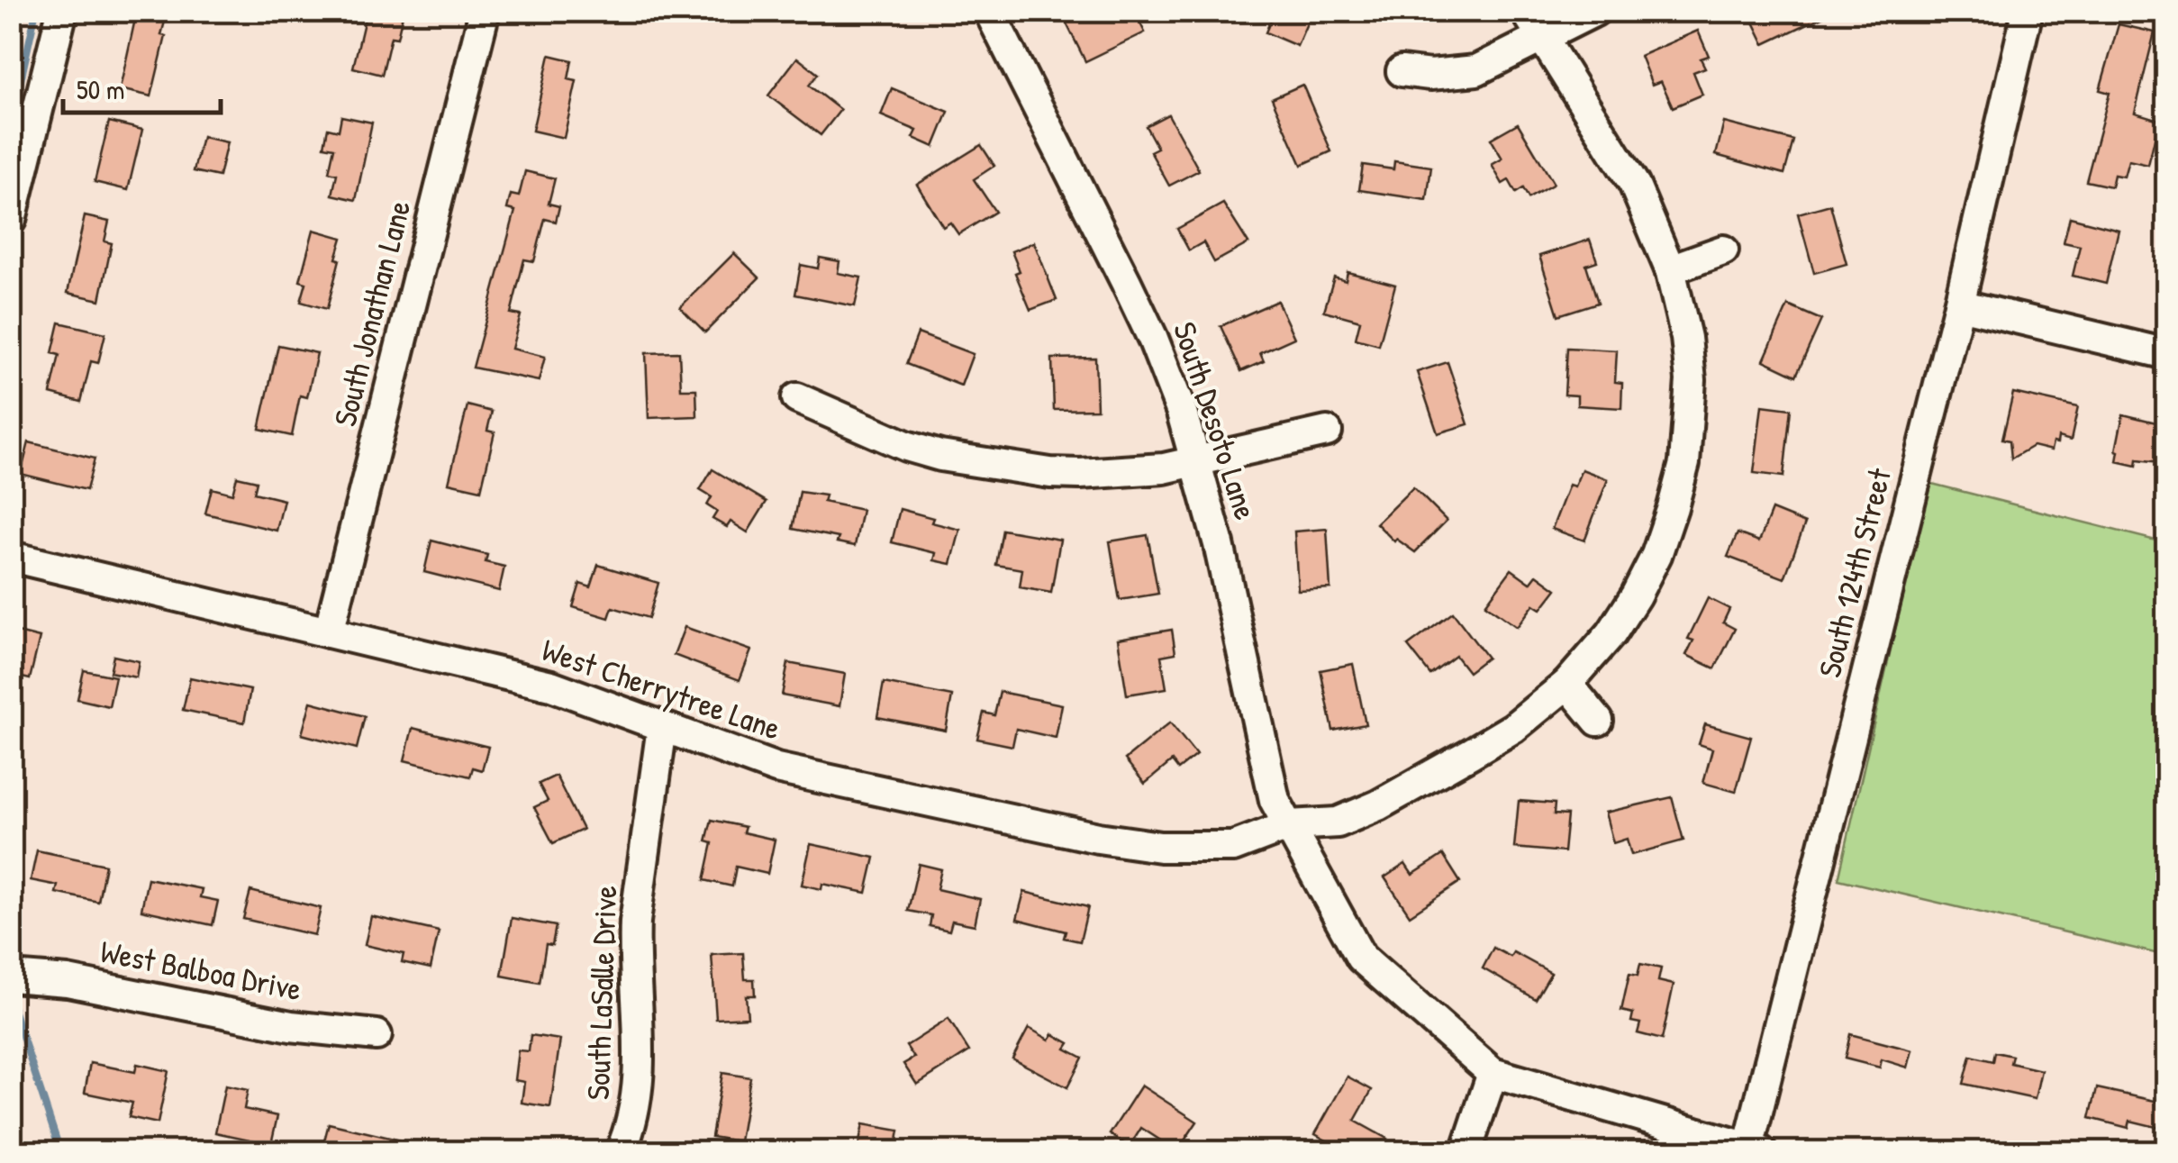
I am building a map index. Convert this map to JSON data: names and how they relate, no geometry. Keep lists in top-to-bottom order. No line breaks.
{"streets":{"street":["South Jonathan Lane","South Desoto Lane","South 124th Street","West Cherrytree Lane","West Balboa Drive","South LaSalle Drive"]},"crossings":[["South Jonathan Lane","West Cherrytree Lane"],["South Desoto Lane","West Cherrytree Lane"],["West Cherrytree Lane","South LaSalle Drive"]],"scale_bar":"50 m"}
